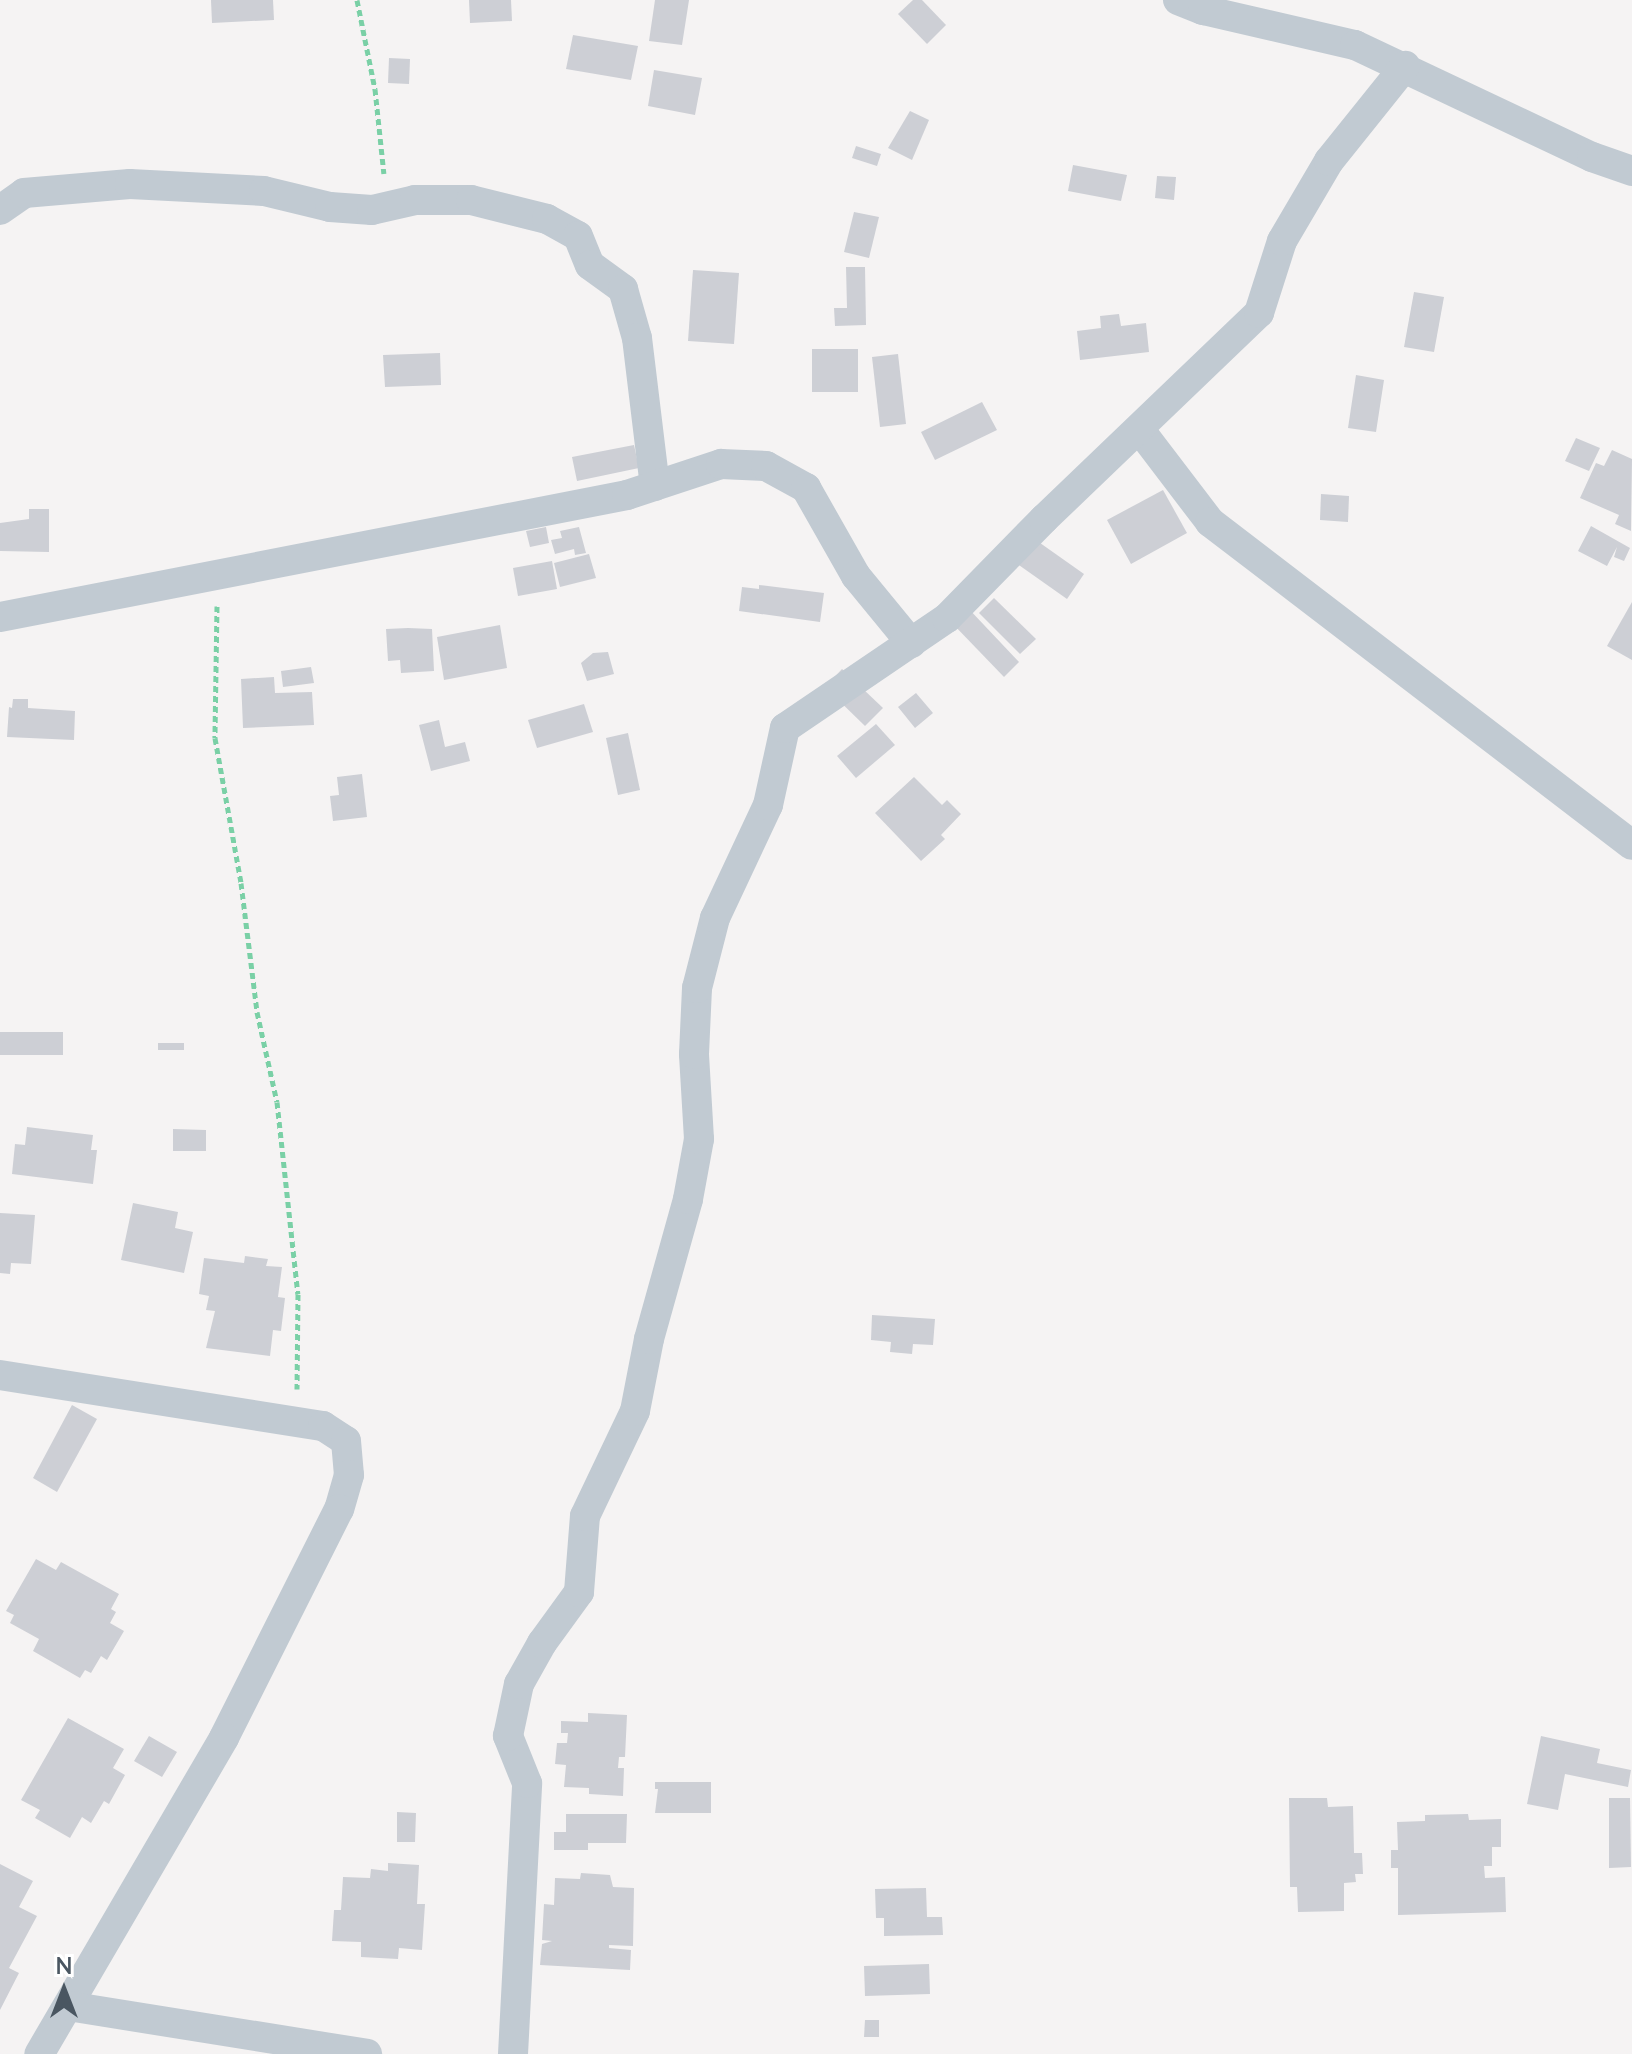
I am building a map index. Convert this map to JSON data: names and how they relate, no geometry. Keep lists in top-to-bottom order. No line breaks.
{"north":"top"}
